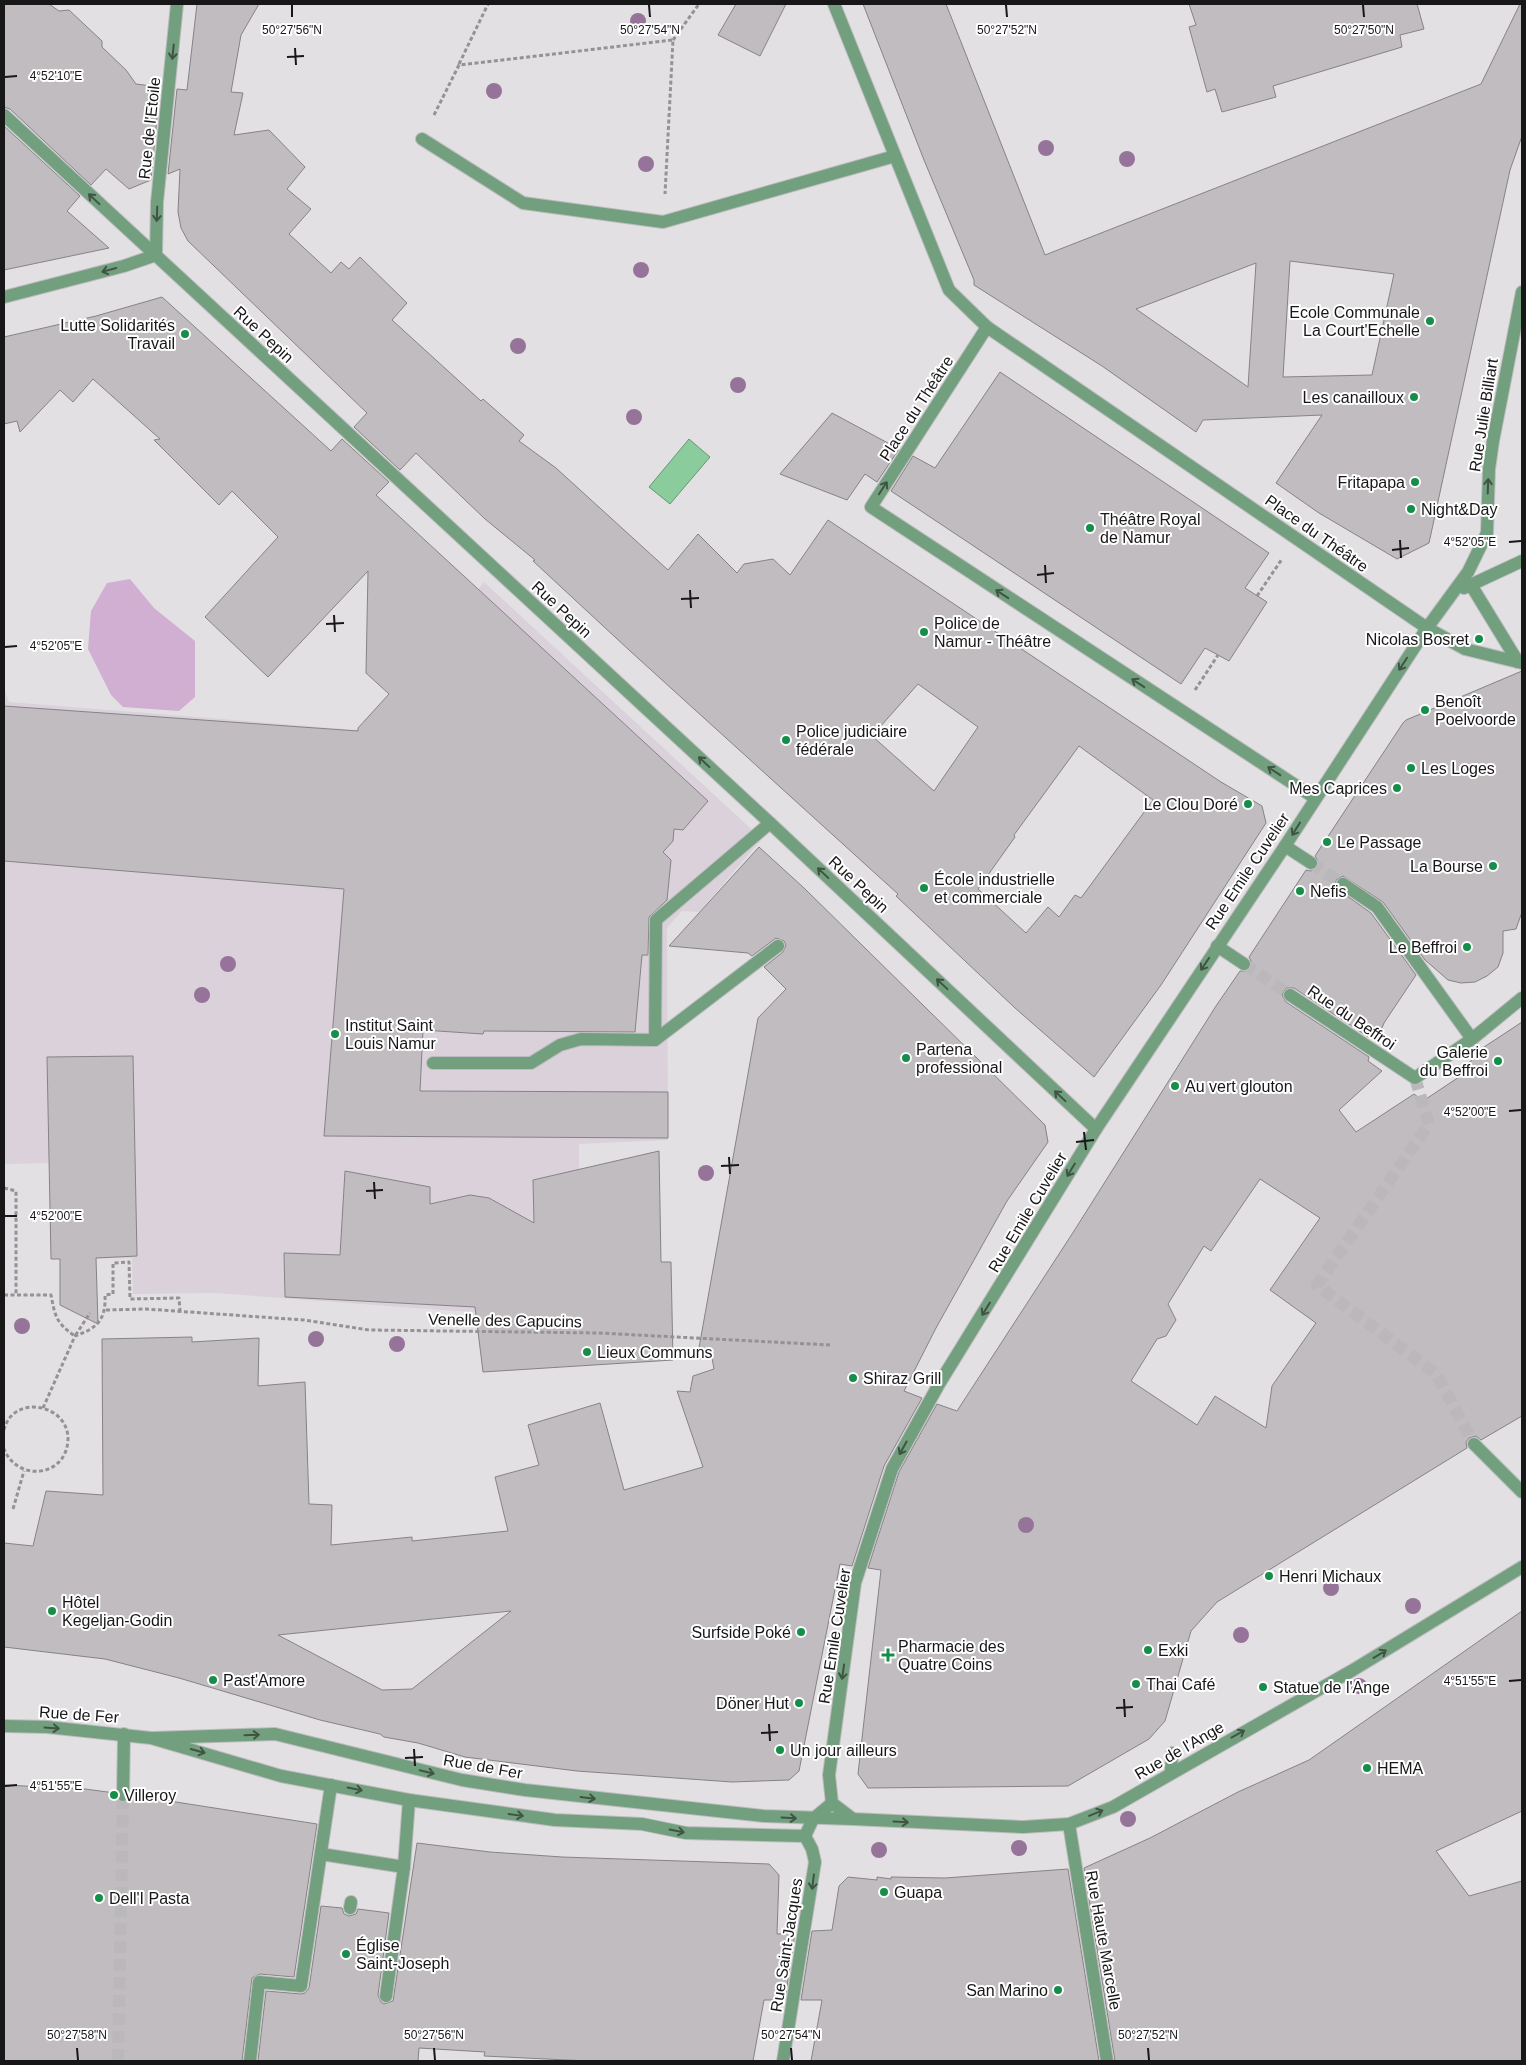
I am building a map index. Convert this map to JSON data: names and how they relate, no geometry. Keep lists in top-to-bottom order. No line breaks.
{"streets":{"street":["Rue de l'Etoile","Rue Pepin","Place du Théâtre","Rue Julie Billiart","Rue Emile Cuvelier","Rue du Beffroi","Rue de Fer","Rue de l'Ange","Rue Haute Marcelle","Rue Saint-Jacques"],"path":["Venelle des Capucins"]},"crossings":[["Rue de l'Etoile","Rue Pepin"],["Rue Pepin","Rue Emile Cuvelier"],["Place du Théâtre","Rue Emile Cuvelier"],["Rue Julie Billiart","Rue Emile Cuvelier"],["Rue de Fer","Rue de l'Ange"],["Rue de Fer","Rue Saint-Jacques"],["Rue de l'Ange","Rue Haute Marcelle"]],"one_way":["Rue de l'Etoile","Rue Pepin","Rue Julie Billiart","Rue Emile Cuvelier","Rue de Fer","Rue de l'Ange","Rue Saint-Jacques"],"places":{"other":["Ecole Communale La Court'Echelle","Lutte Solidarités Travail","Les canailloux","Fritapapa","Night&Day","Théâtre Royal de Namur","Police de Namur - Théâtre","Nicolas Bosret","Benoît Poelvoorde","Police judiciaire fédérale","Les Loges","Mes Caprices","Le Clou Doré","Le Passage","La Bourse","École industrielle et commerciale","Nefis","Le Beffroi","Institut Saint Louis Namur","Partena professional","Galerie du Beffroi","Au vert glouton","Lieux Communs","Shiraz Grill","Henri Michaux","Hôtel Kegeljan-Godin","Surfside Poké","Exki","Past'Amore","Thai Café","Statue de l'Ange","Döner Hut","Un jour ailleurs","HEMA","Villeroy","Guapa","Dell'I Pasta","Église Saint-Joseph","San Marino"],"health":["Pharmacie des Quatre Coins"]},"coordinates":["50°27'56\"N","50°27'54\"N","50°27'52\"N","50°27'50\"N","4°52'10\"E","4°52'05\"E","4°52'00\"E","4°51'55\"E","50°27'58\"N"]}
